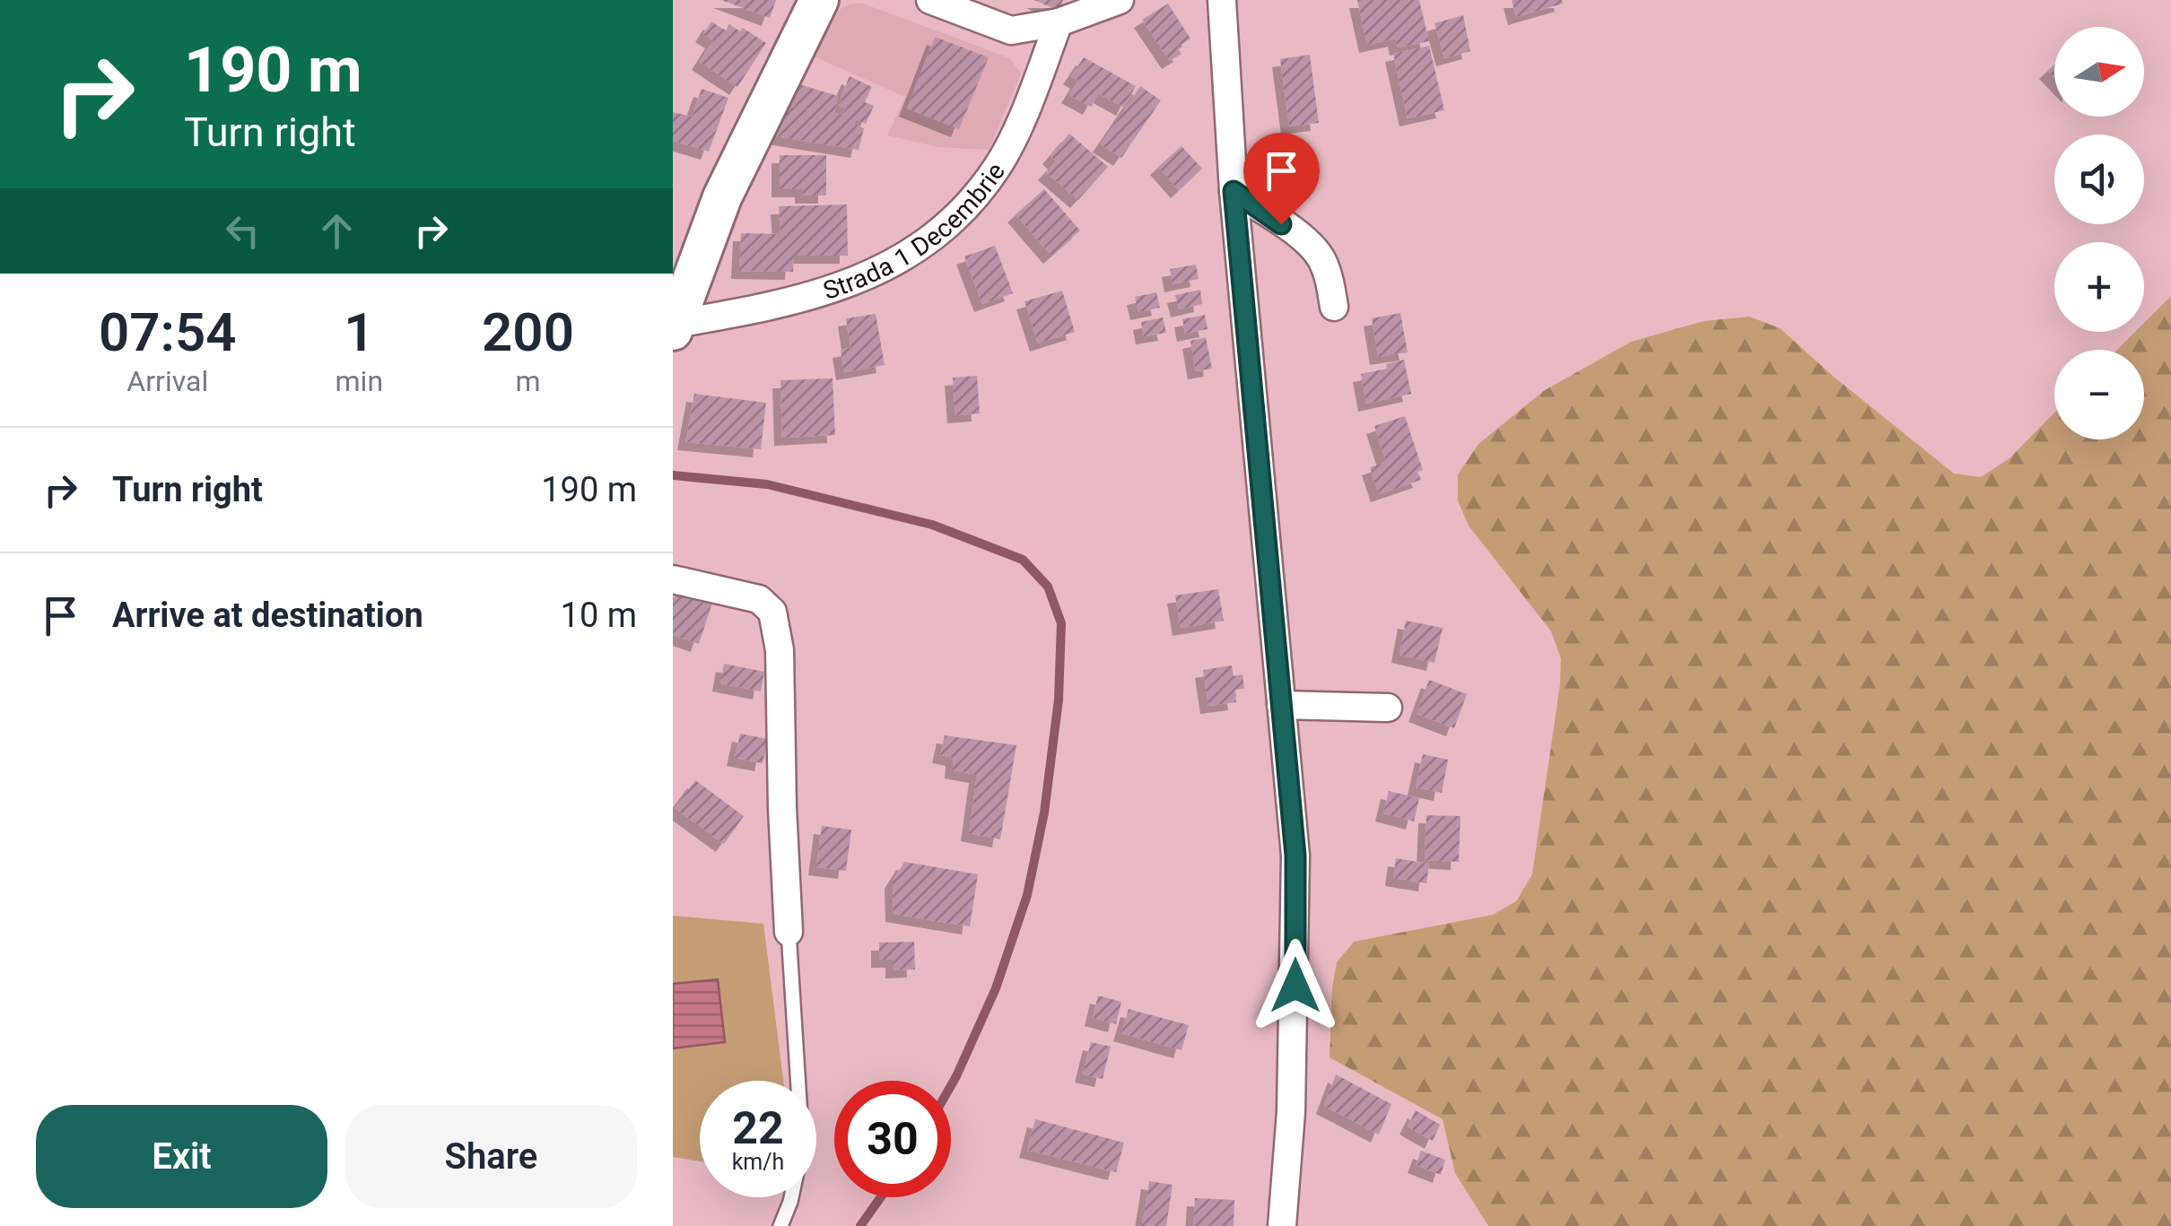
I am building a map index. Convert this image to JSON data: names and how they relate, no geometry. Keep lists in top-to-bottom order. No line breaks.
{"streets":{"street":["Strada 1 Decembrie"]},"north":"right","page":{"turn":["190 m","Turn right"],"map_buttons":["+","−"],"eta":["07:54","Arrival","1","min","200","m"],"list":[{"name":"Turn right","value":"190 m"},{"name":"Arrive at destination","value":"10 m"}],"speed":"22 km/h","limit":"30","buttons":["Exit","Share"]}}
